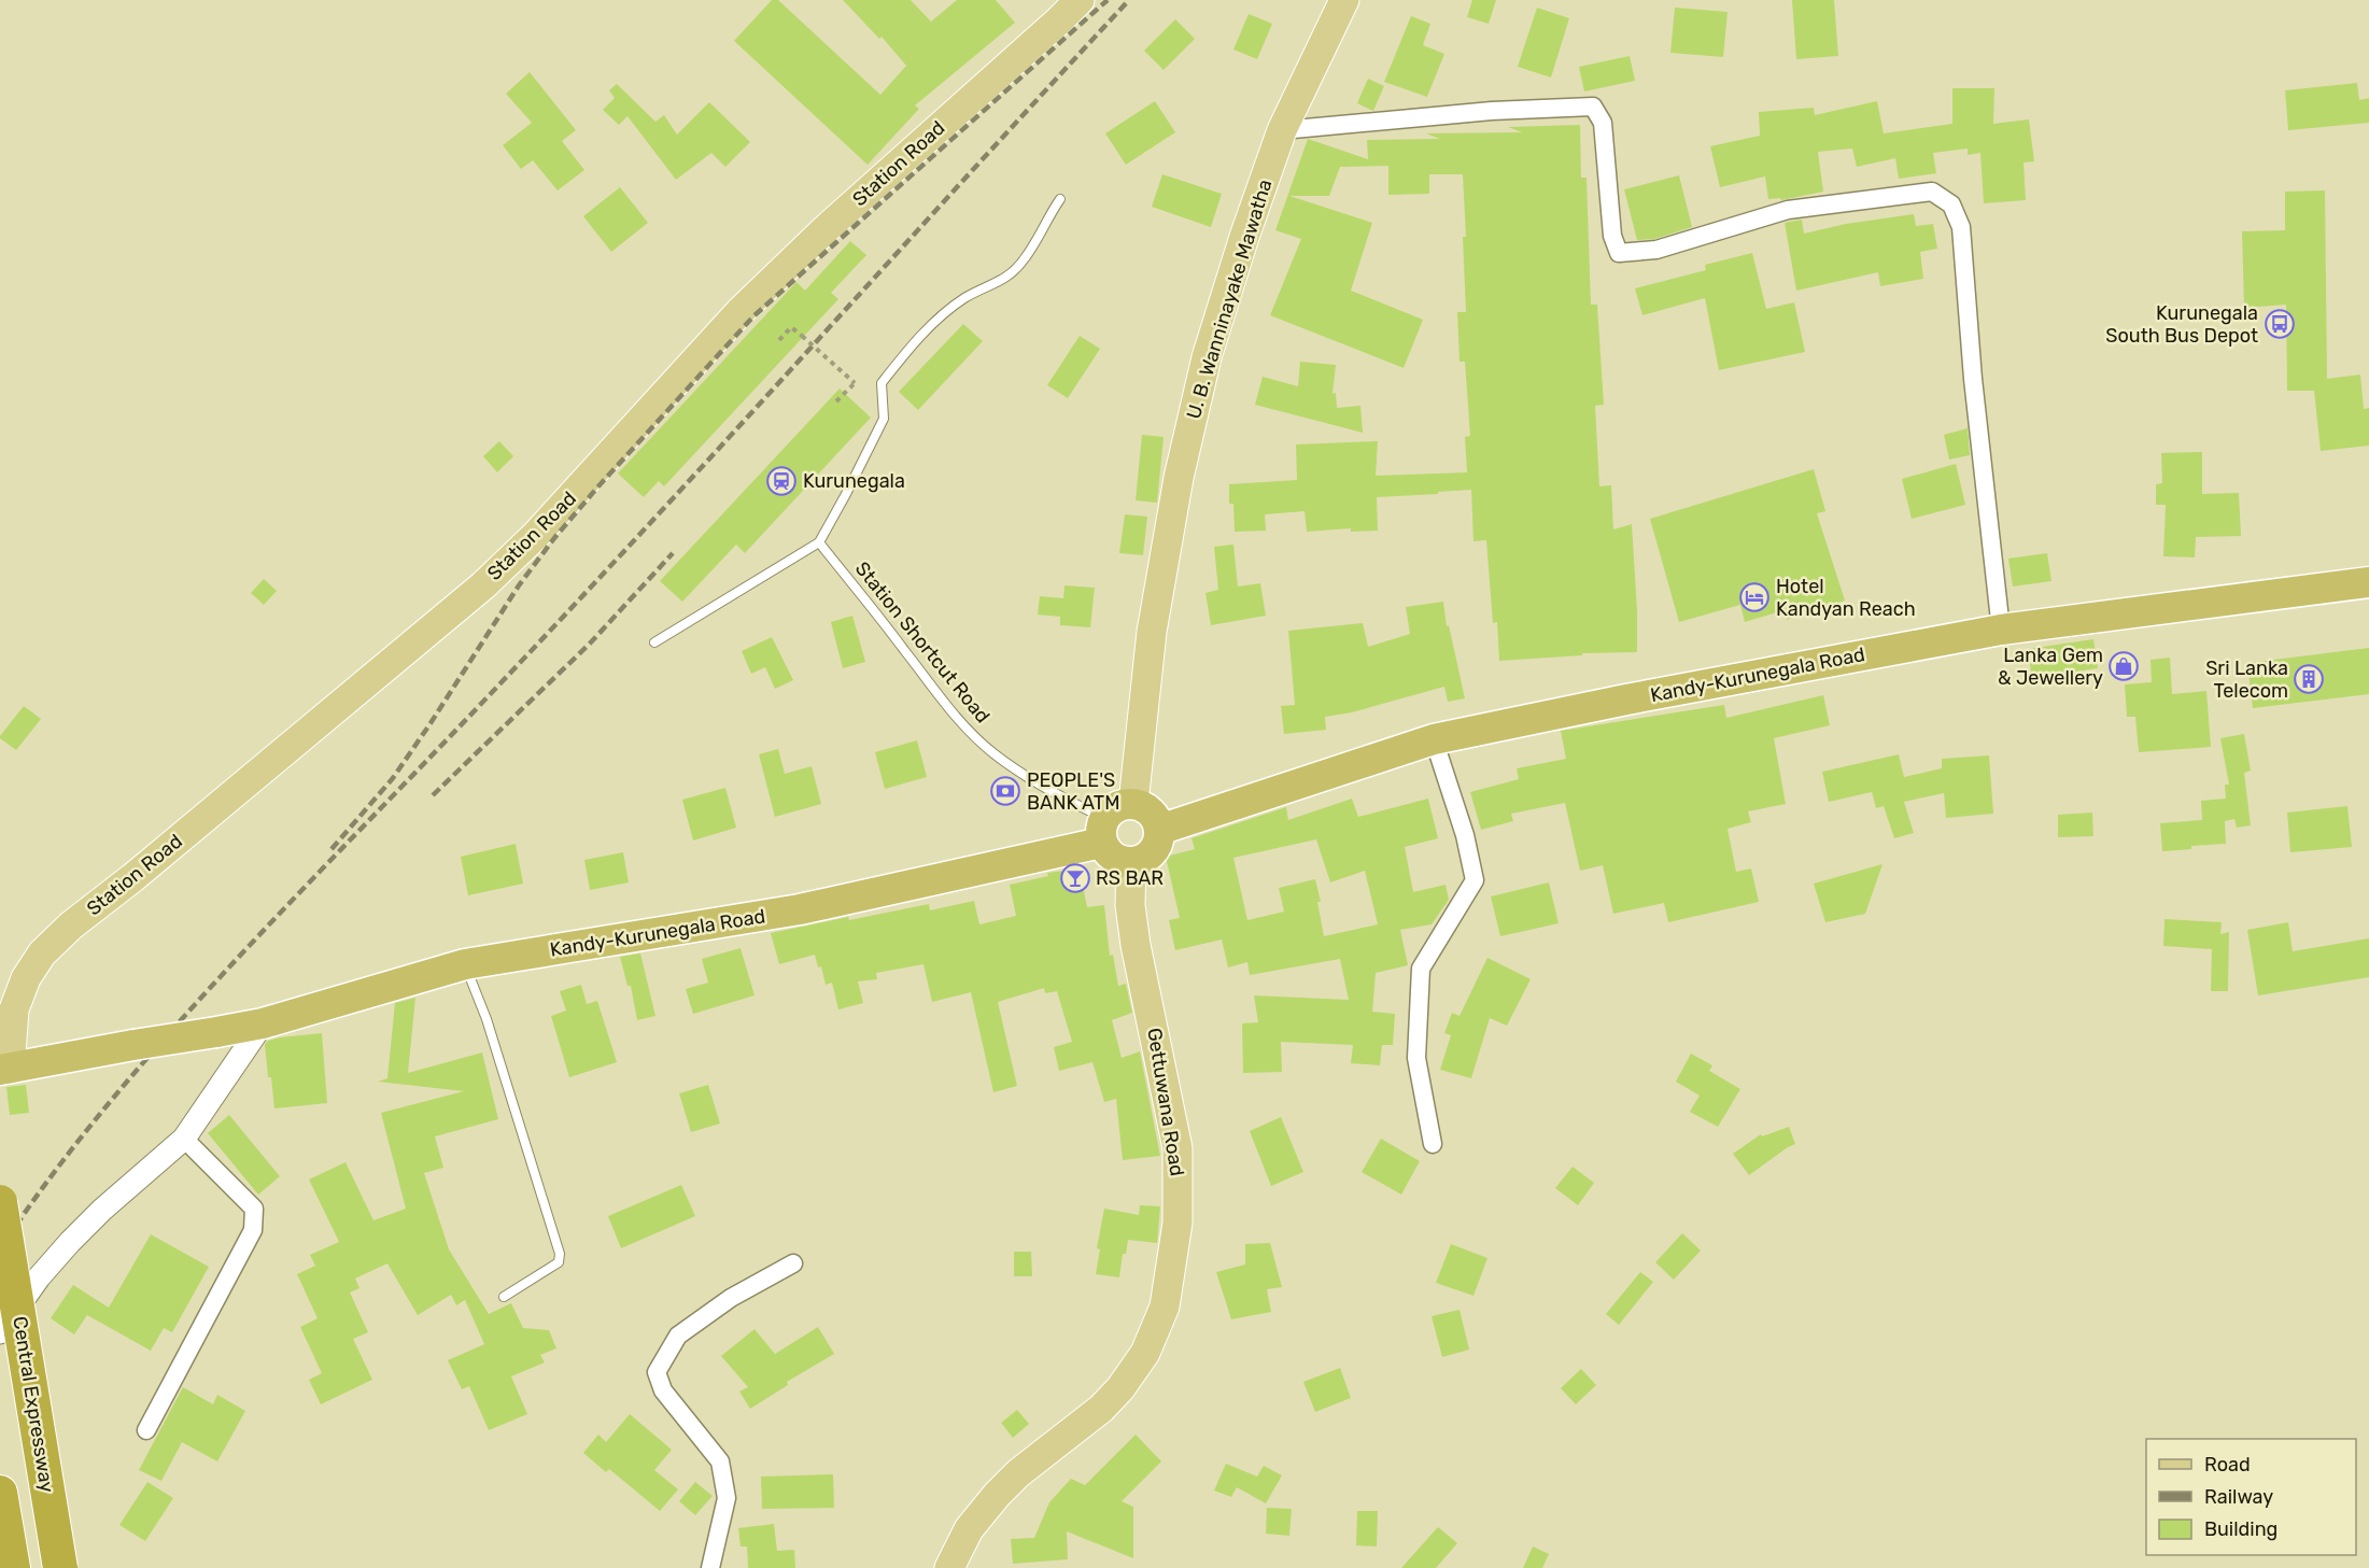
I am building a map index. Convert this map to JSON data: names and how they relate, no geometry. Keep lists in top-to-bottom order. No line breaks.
{"streets":{"highway":["Kandy-Kurunegala Road","Central Expressway"],"main road":["Station Road","U. B. Wanninayake Mawatha","Gettuwana Road"],"lane":["Station Shortcut Road"]},"crossings":[["Station Road","Kandy-Kurunegala Road"],["U. B. Wanninayake Mawatha","Station Shortcut Road"],["U. B. Wanninayake Mawatha","Kandy-Kurunegala Road"],["U. B. Wanninayake Mawatha","Gettuwana Road"],["Station Shortcut Road","Kandy-Kurunegala Road"],["Station Shortcut Road","Gettuwana Road"],["Kandy-Kurunegala Road","Gettuwana Road"]],"places":{"bus stop":["Kurunegala South Bus Depot"],"station":["Kurunegala"],"hotel":["Hotel Kandyan Reach"],"shop":["Lanka Gem & Jewellery"],"building":["Sri Lanka Telecom"],"bank":["PEOPLE'S BANK ATM"],"bar":["RS BAR"]},"legend":["Road","Railway","Building"]}
